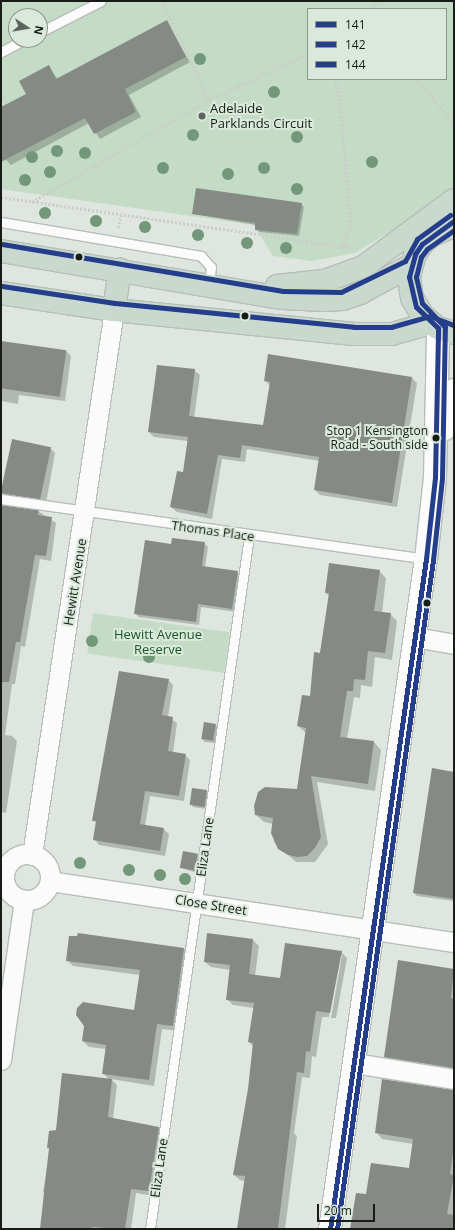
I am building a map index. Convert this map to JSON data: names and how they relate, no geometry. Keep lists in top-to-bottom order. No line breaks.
{"streets":{"street":["Hewitt Avenue","Close Street"],"lane":["Thomas Place","Eliza Lane"]},"crossings":[["Thomas Place","Hewitt Avenue"],["Thomas Place","Eliza Lane"],["Hewitt Avenue","Close Street"],["Eliza Lane","Close Street"]],"parks":["Hewitt Avenue Reserve"],"places":["Adelaide Parklands Circuit","Stop 1 Kensington Road - South side"],"lines":["transit line 144","transit line 141","transit line 142"],"legend":["141","142","144"],"scale_bar":"20 m","north":"right"}
